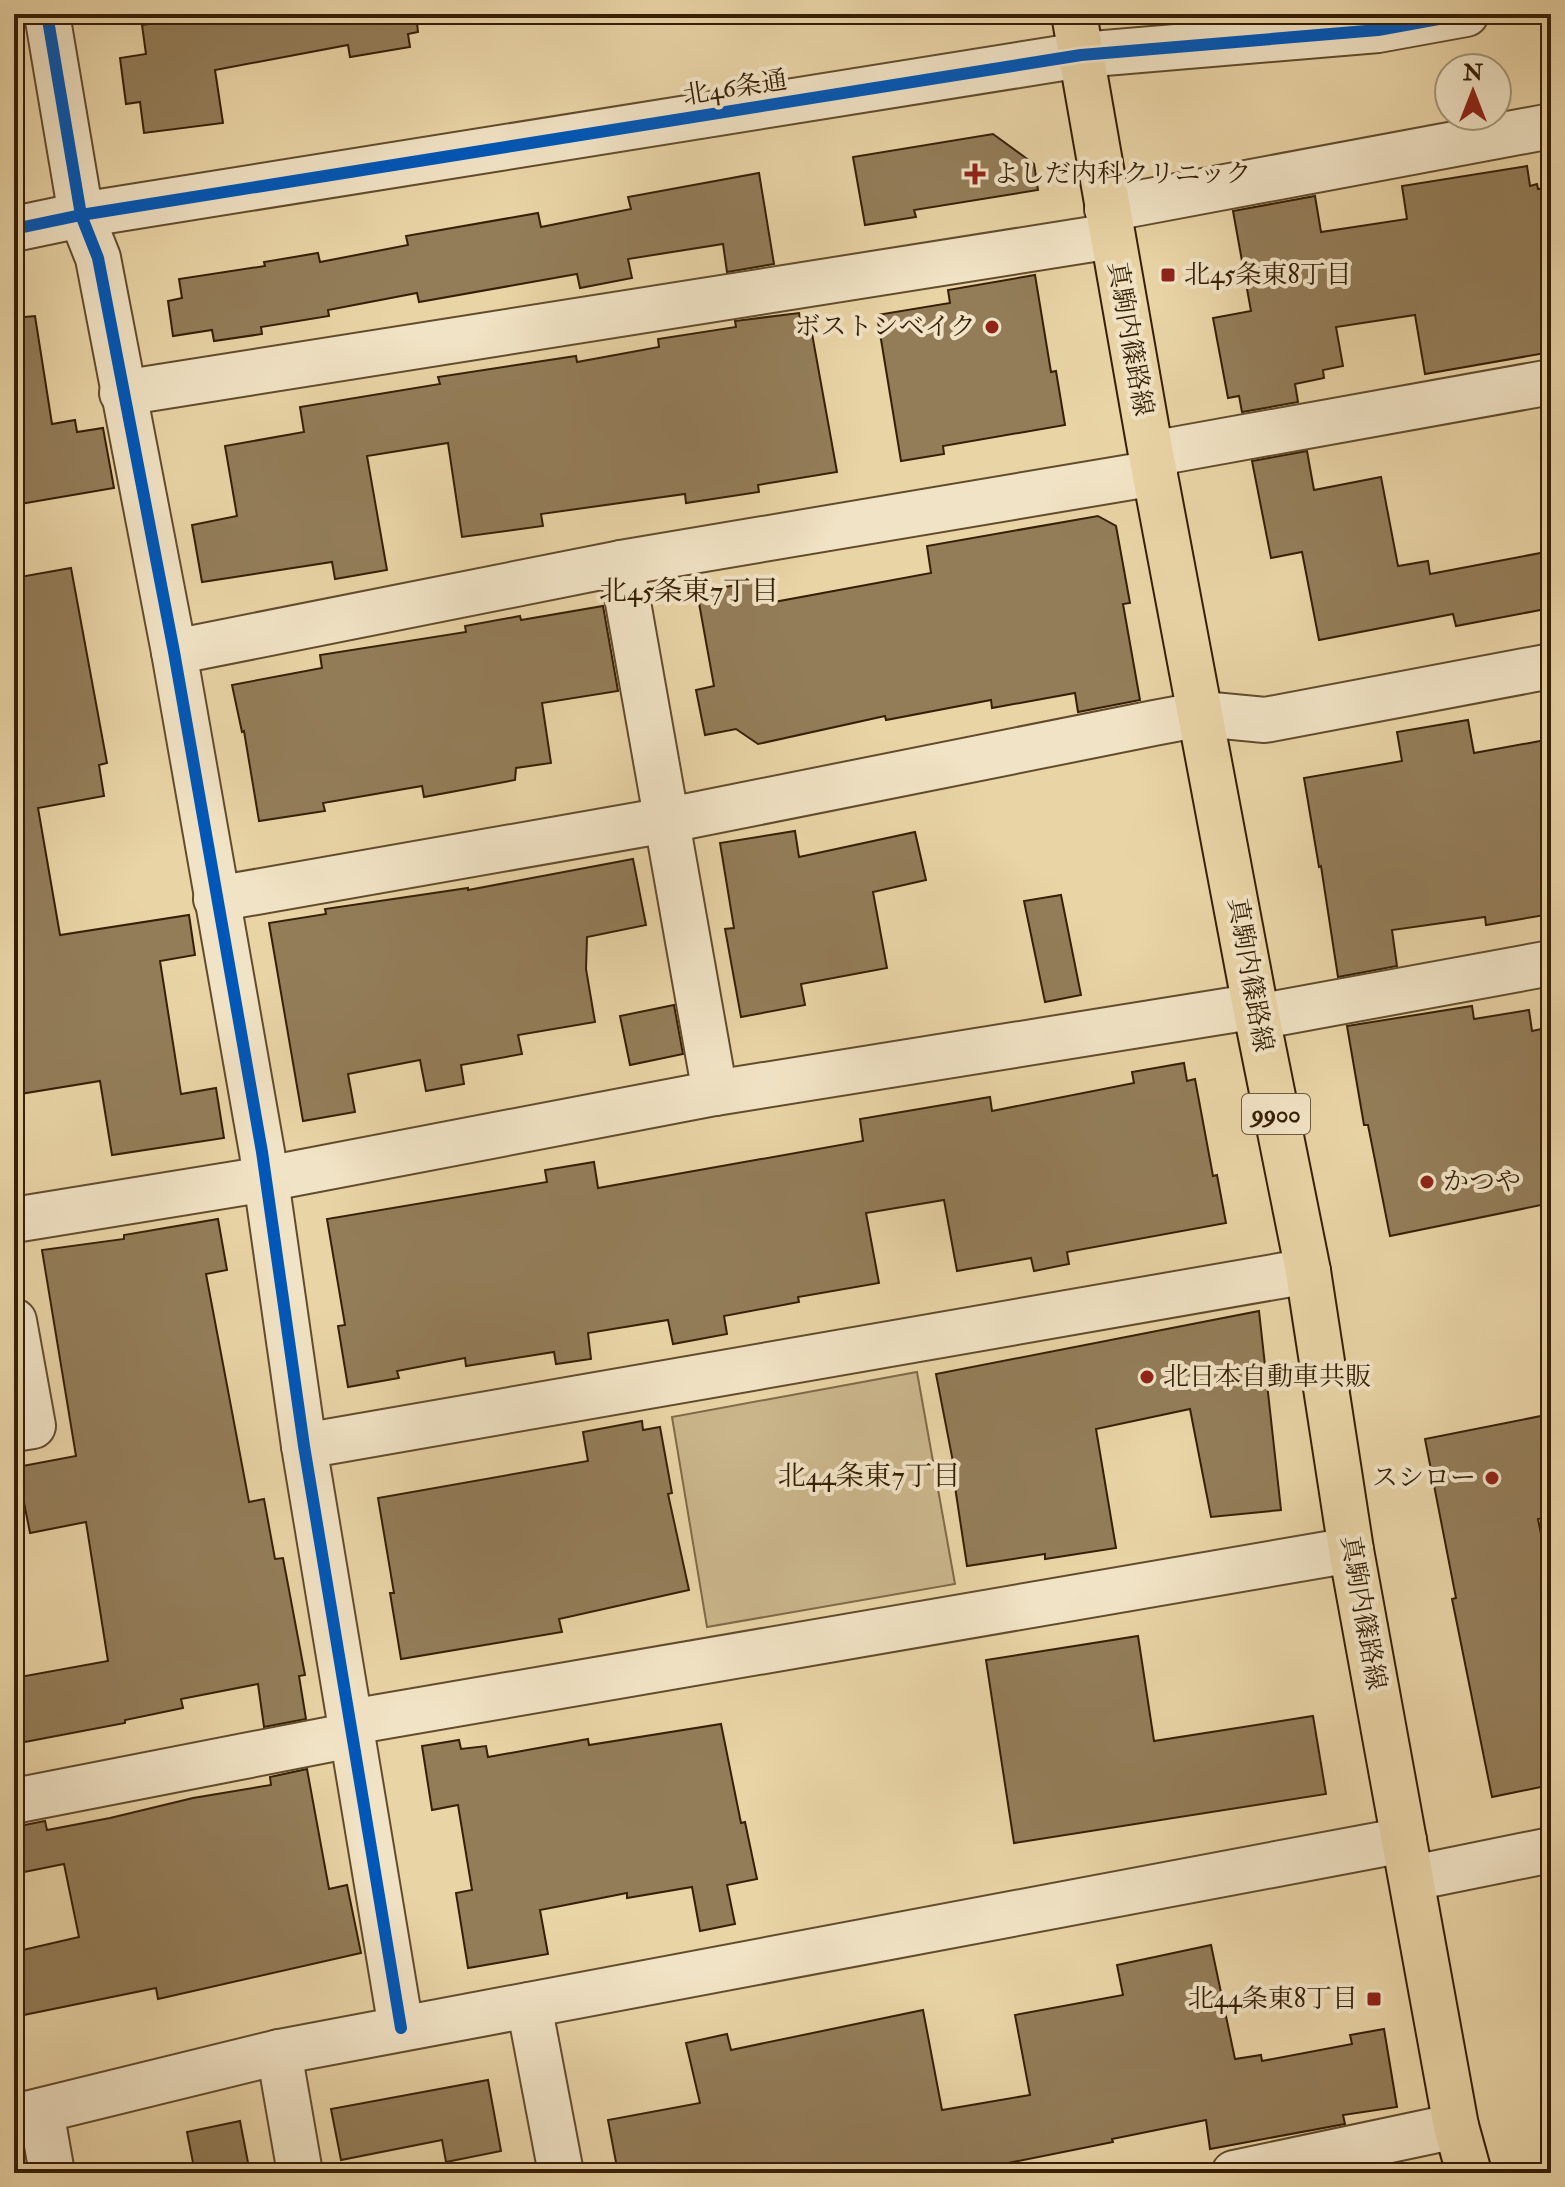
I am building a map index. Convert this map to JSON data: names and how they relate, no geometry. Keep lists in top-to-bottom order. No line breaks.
{"streets":{"main road":["真駒内篠路線","9900"],"street":["北46条通"]},"crossings":[["北46条通","真駒内篠路線"]],"districts":["北45条東7丁目","北44条東7丁目"],"places":{"health":["よしだ内科クリニック"],"transit":["北45条東8丁目","北44条東8丁目"],"other":["ボストンベイク","かつや","北日本自動車共販","スシロー"]},"north":"top"}
